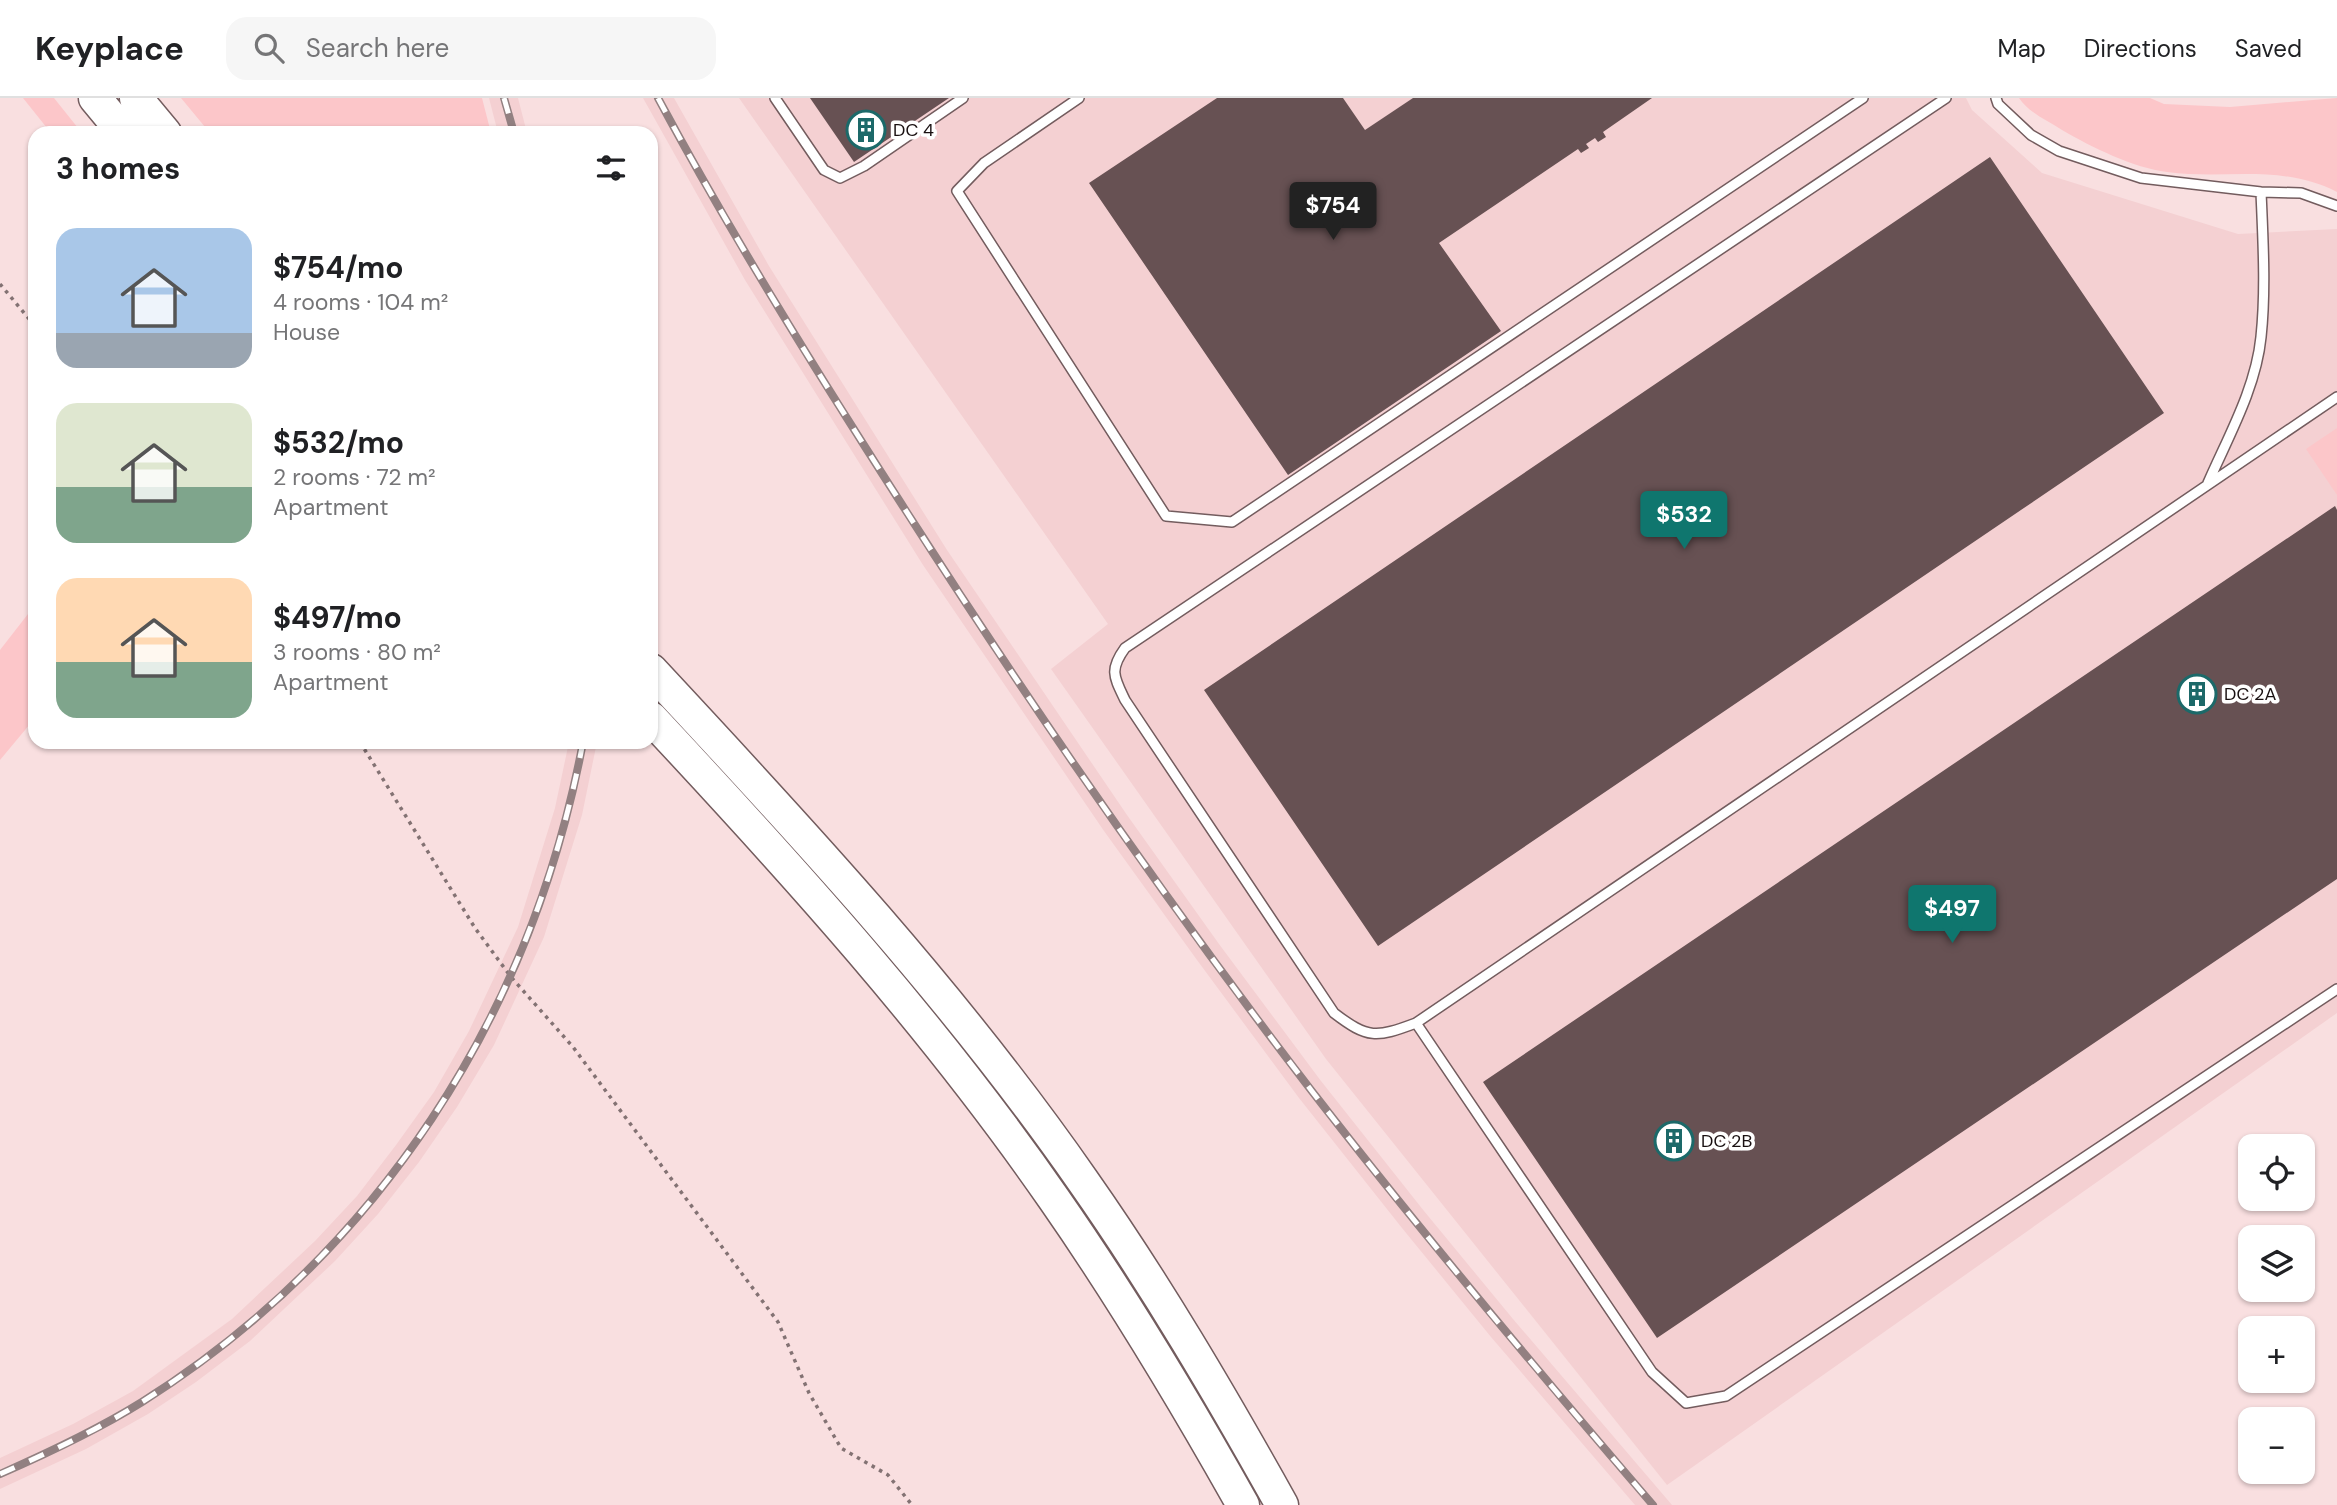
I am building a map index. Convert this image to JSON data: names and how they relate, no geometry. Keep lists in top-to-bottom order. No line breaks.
{"places":{"building":["DC 4","DC 2A","DC 2B"]},"page":{"header":"Keyplace","search":"Search here","nav":["Map","Directions","Saved"],"heading":"3 homes","price":["$754","$532","$497"],"list":[{"name":"$754/mo","note":"4 rooms · 104 m² · House"},{"name":"$532/mo","note":"2 rooms · 72 m² · Apartment"},{"name":"$497/mo","note":"3 rooms · 80 m² · Apartment"}],"map_buttons":["+","−"]}}
